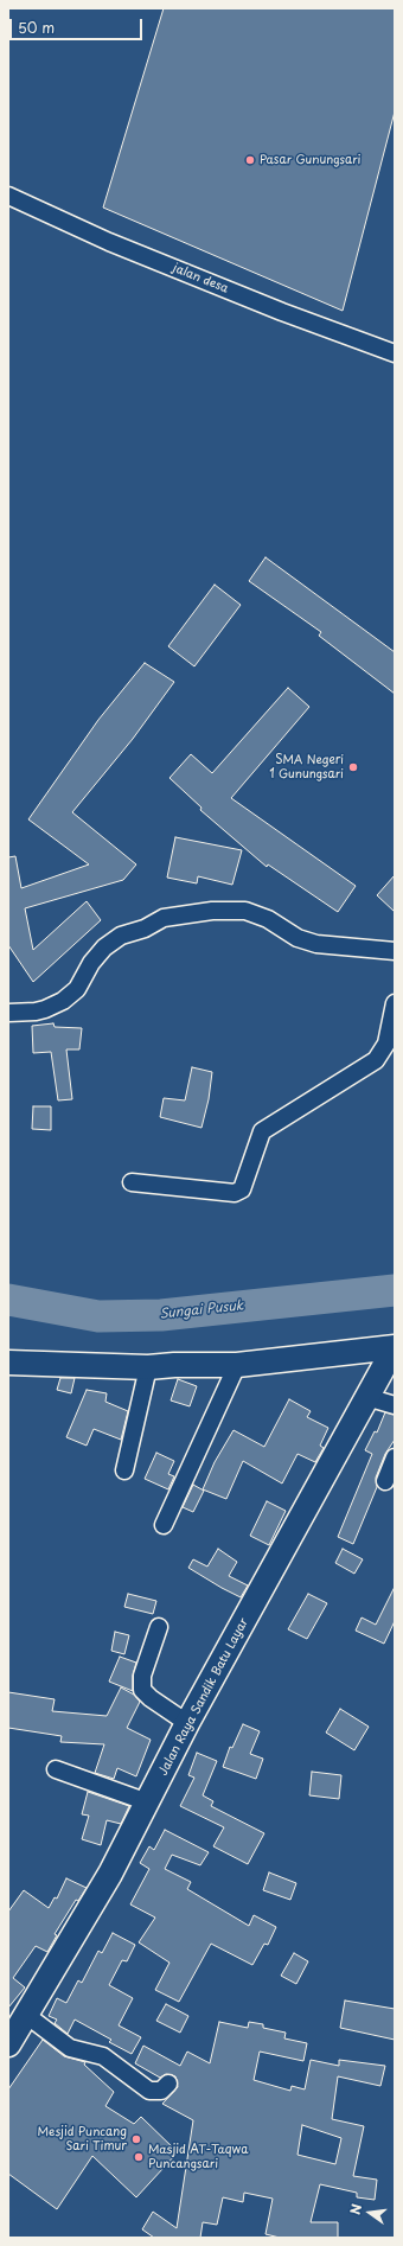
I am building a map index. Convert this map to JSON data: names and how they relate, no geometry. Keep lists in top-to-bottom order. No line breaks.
{"streets":{"main road":["Jalan Raya Sandik Batu Layar"],"street":["jalan desa"]},"water":["Sungai Pusuk"],"places":["Pasar Gunungsari","SMA Negeri 1 Gunungsari","Mesjid Puncang Sari Timur","Masjid AT-Taqwa Puncangsari"],"scale_bar":"50 m","north":"left"}
